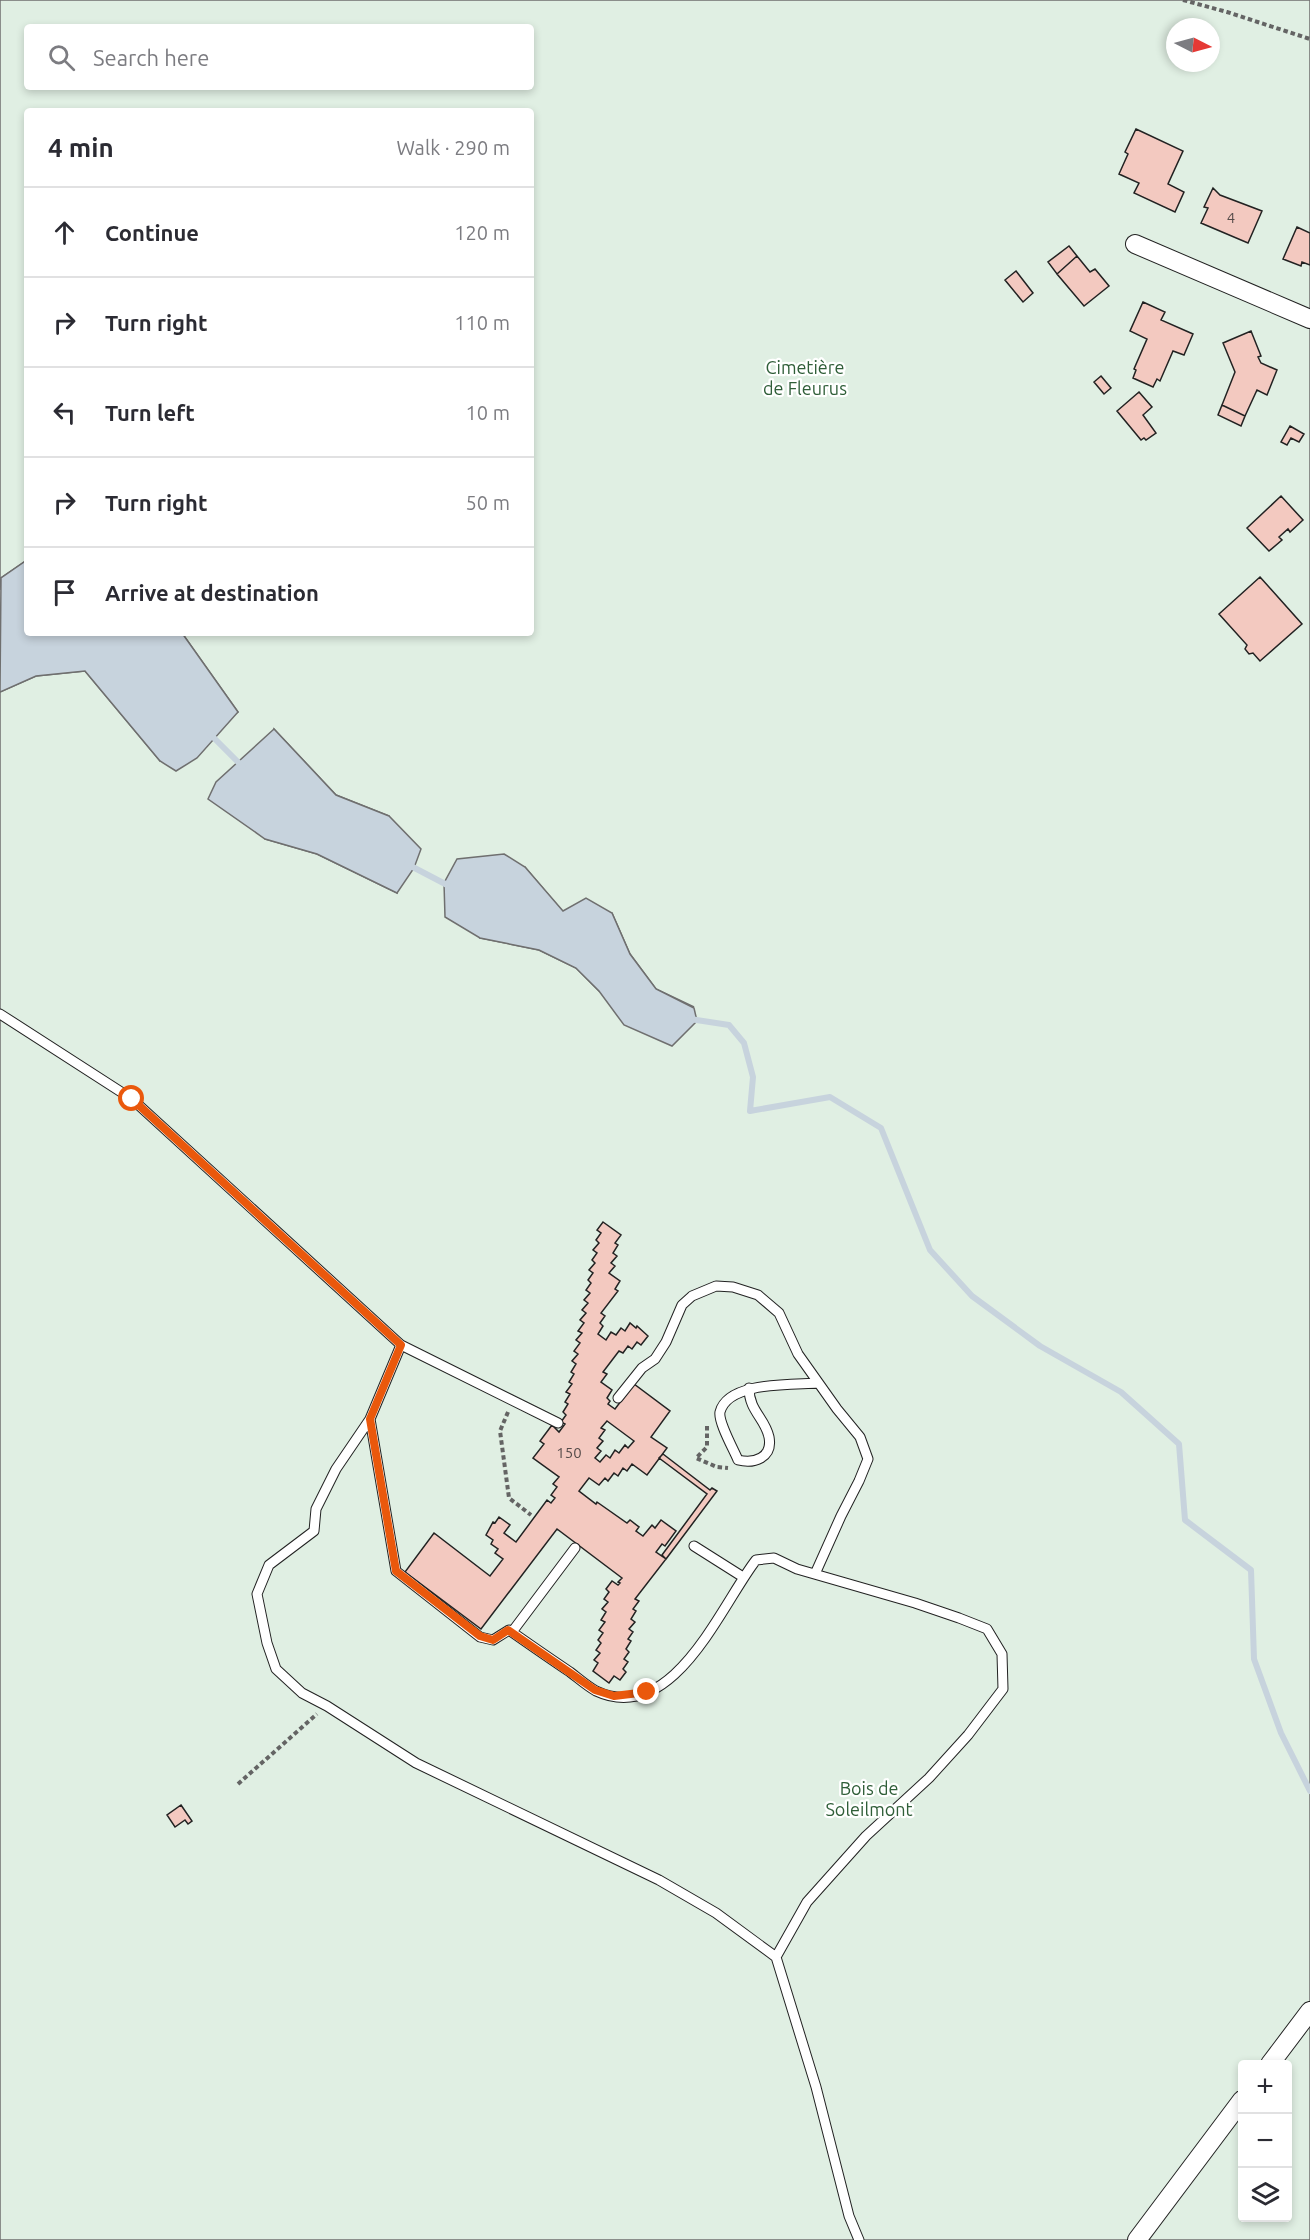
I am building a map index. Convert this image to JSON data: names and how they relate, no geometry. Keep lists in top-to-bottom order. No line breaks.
{"parks":["Cimetière de Fleurus","Bois de Soleilmont"],"house_numbers":["4","150"],"north":"right","page":{"search":"Search here","heading":["4 min","Walk · 290 m"],"list":[["Continue","120 m"],["Turn right","110 m"],["Turn left","10 m"],["Turn right","50 m"],"Arrive at destination"],"map_buttons":["+","−"]}}
